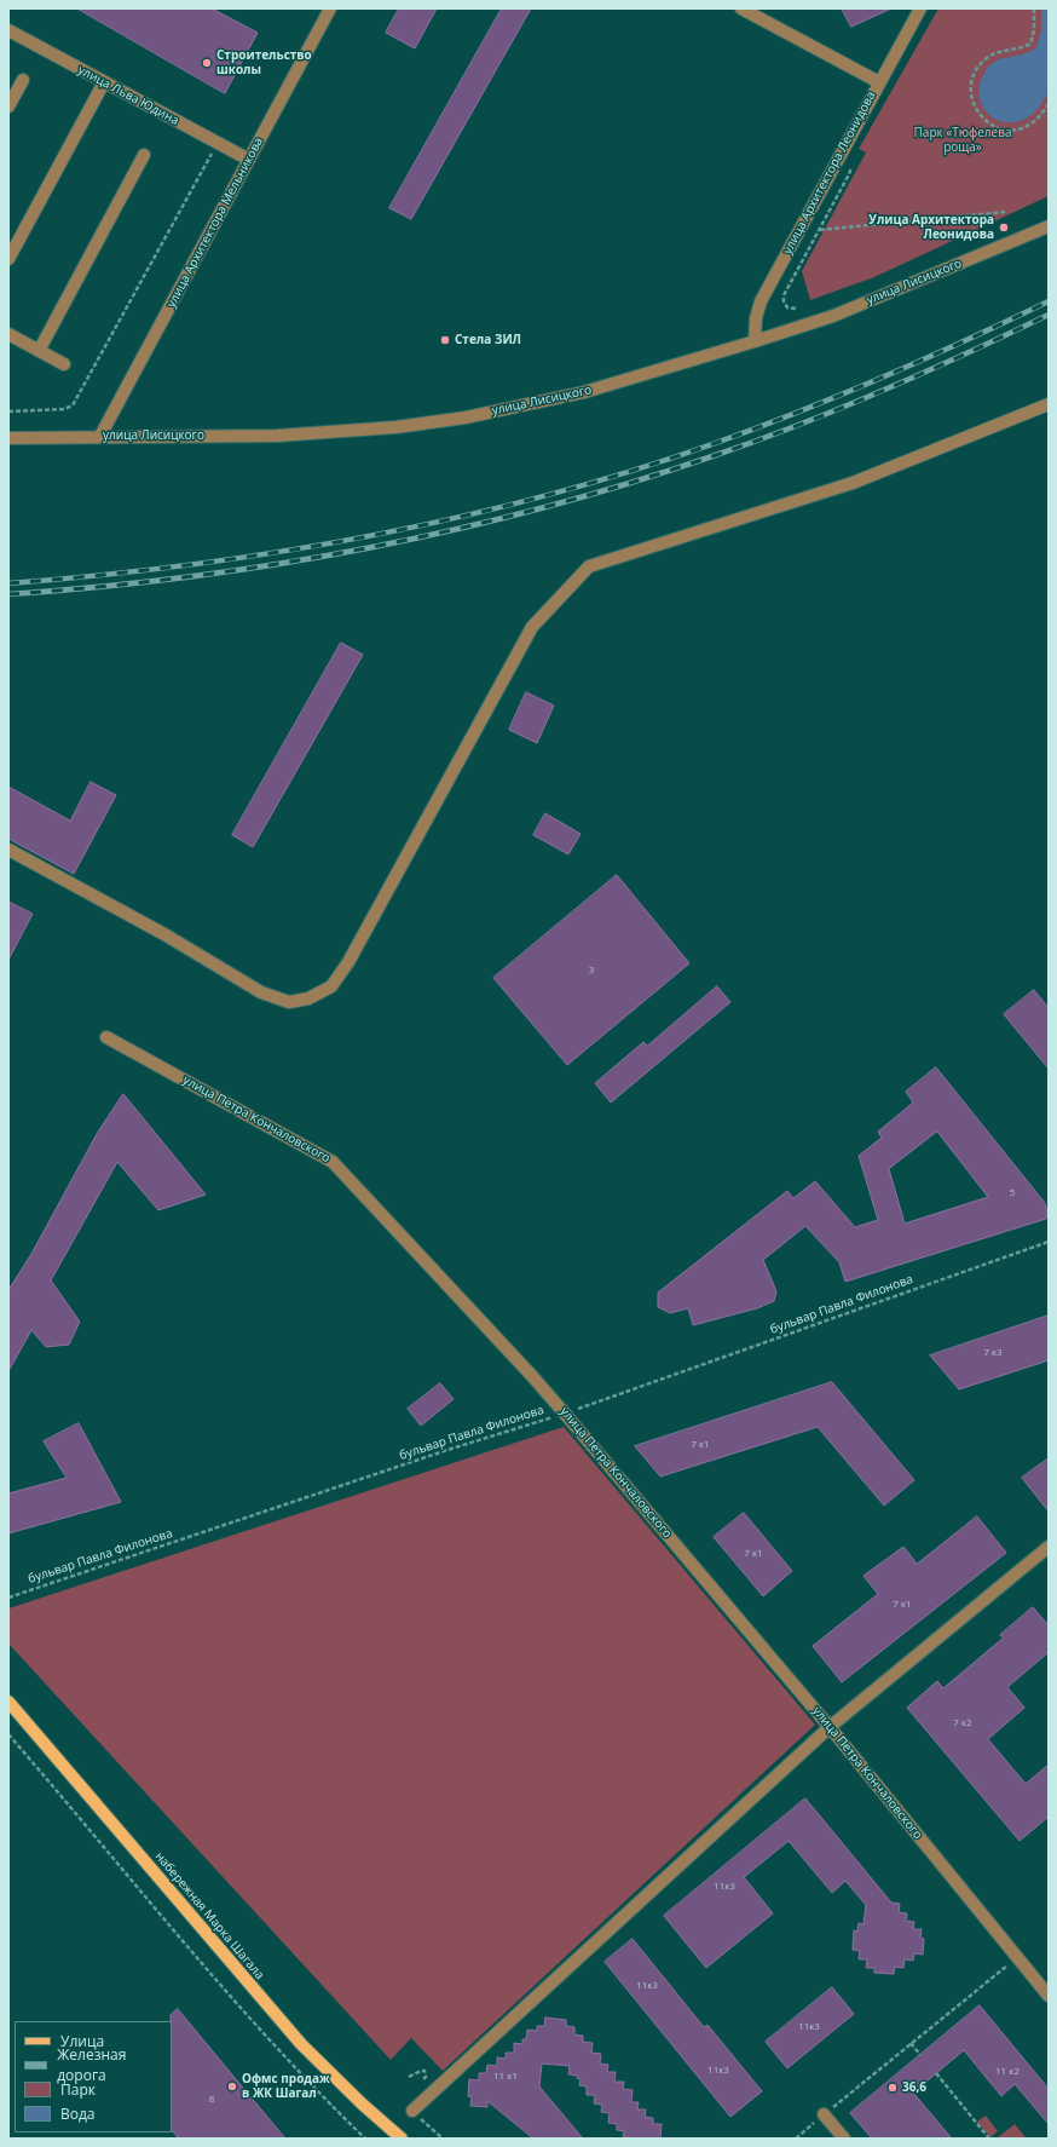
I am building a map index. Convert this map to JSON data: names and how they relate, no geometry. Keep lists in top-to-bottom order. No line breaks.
{"streets":{"main road":["набережная Марка Шагала"],"street":["улица Льва Юдина","улица Архитектора Леонидова","улица Архитектора Мельникова","улица Лисицкого","улица Петра Кончаловского"],"path":["бульвар Павла Филонова"]},"crossings":[["улица Льва Юдина","улица Архитектора Мельникова"],["улица Архитектора Леонидова","улица Лисицкого"],["улица Архитектора Мельникова","улица Лисицкого"],["улица Петра Кончаловского","бульвар Павла Филонова"]],"parks":["Парк «Тюфелева роща»"],"places":["Строительство школы","Улица Архитектора Леонидова","Стела ЗИЛ","Офмс продаж в ЖК Шагал","36,6"],"house_numbers":["3","5","7 к3","7 к1","7 к1","7 к1","7 к2","11к3","11к3","11к3","11к3","11 к2","11 к1","8"],"legend":["Улица","Железная дорога","Парк","Вода"]}
